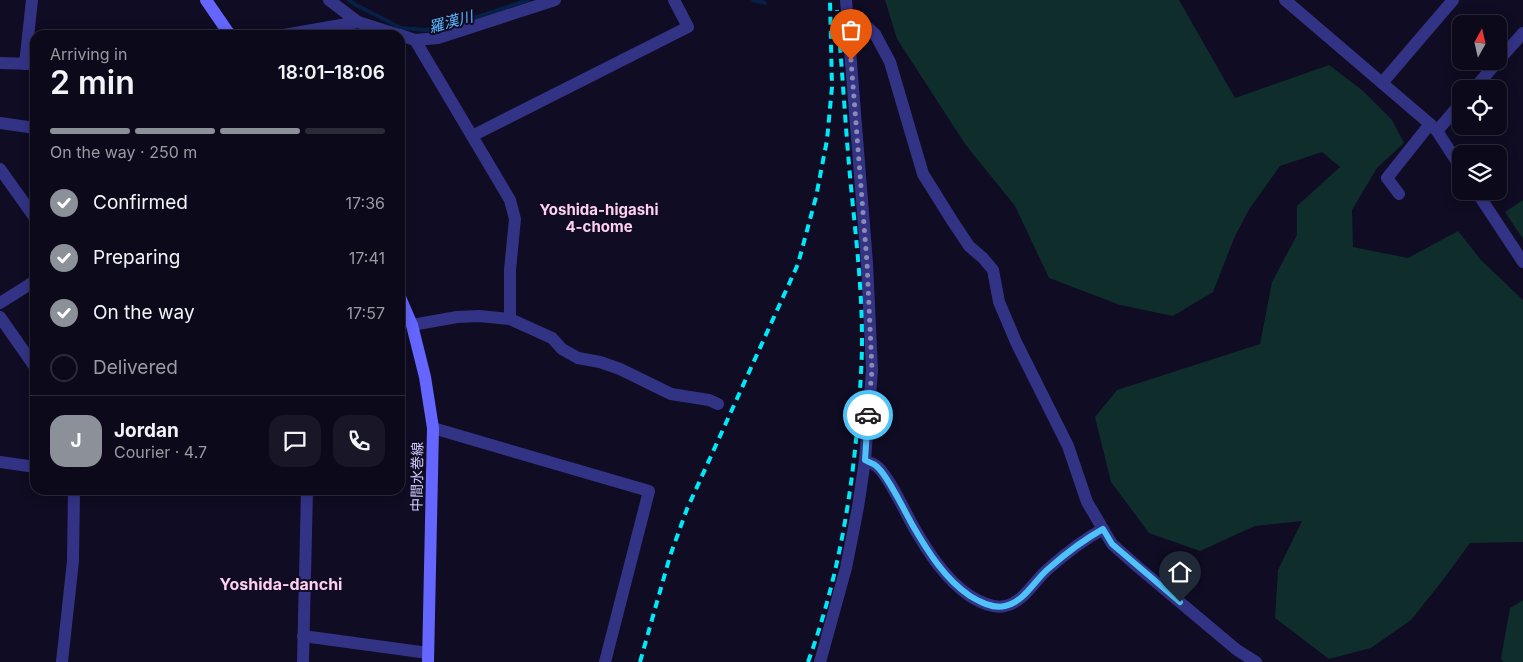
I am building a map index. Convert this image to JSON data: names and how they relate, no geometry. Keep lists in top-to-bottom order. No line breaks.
{"streets":{"main road":["中間水巻線"]},"districts":["Yoshida-higashi 4-chome","Yoshida-danchi"],"water":["羅漢川"],"north":"top","page":{"heading":["2 min","Arriving in","18:01–18:06"],"panel":["Jordan","Courier · 4.7"],"bar":"On the way · 250 m","list":[["Confirmed","17:36"],["Preparing","17:41"],["On the way","17:57"],"Delivered"],"round":"J"}}
